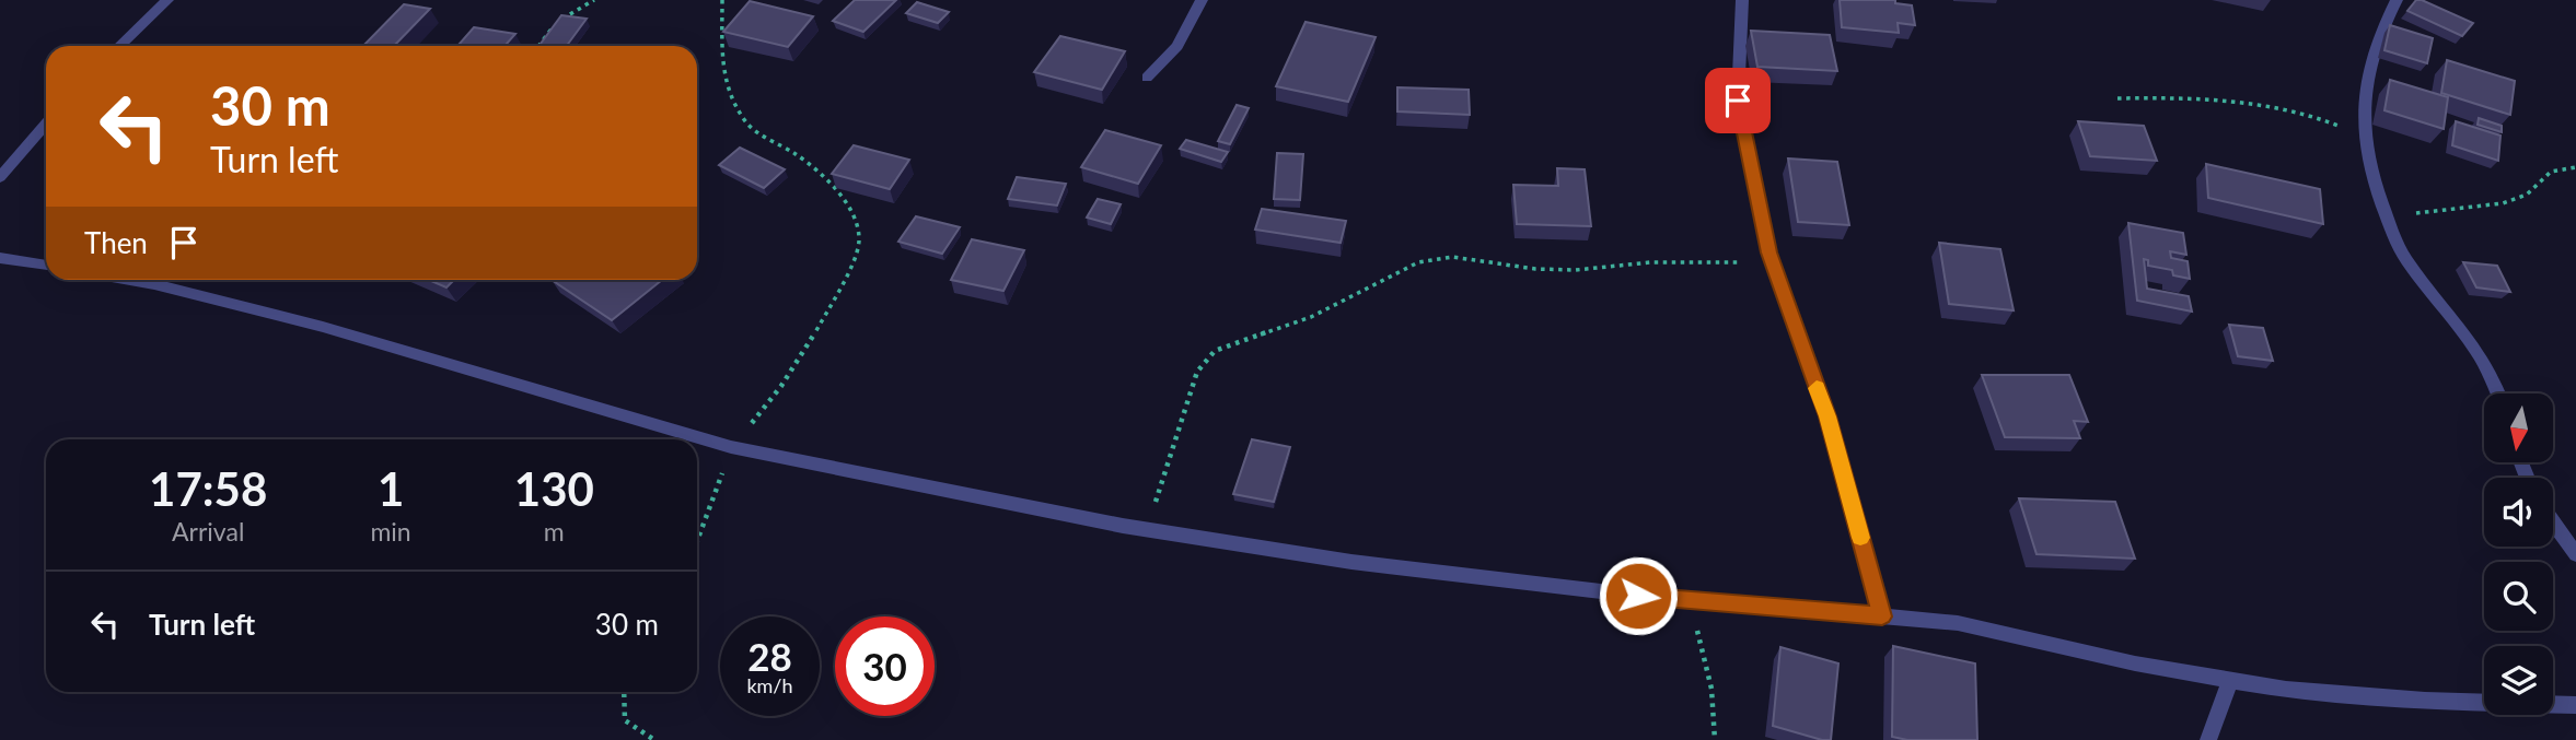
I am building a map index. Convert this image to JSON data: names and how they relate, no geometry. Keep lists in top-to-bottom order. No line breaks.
{"north":"bottom","page":{"turn":["30 m","Turn left"],"then":"Then","eta":["17:58","Arrival","1","min","130","m"],"list":[{"name":"Turn left","value":"30 m"}],"speed":"28 km/h","limit":"30"}}
